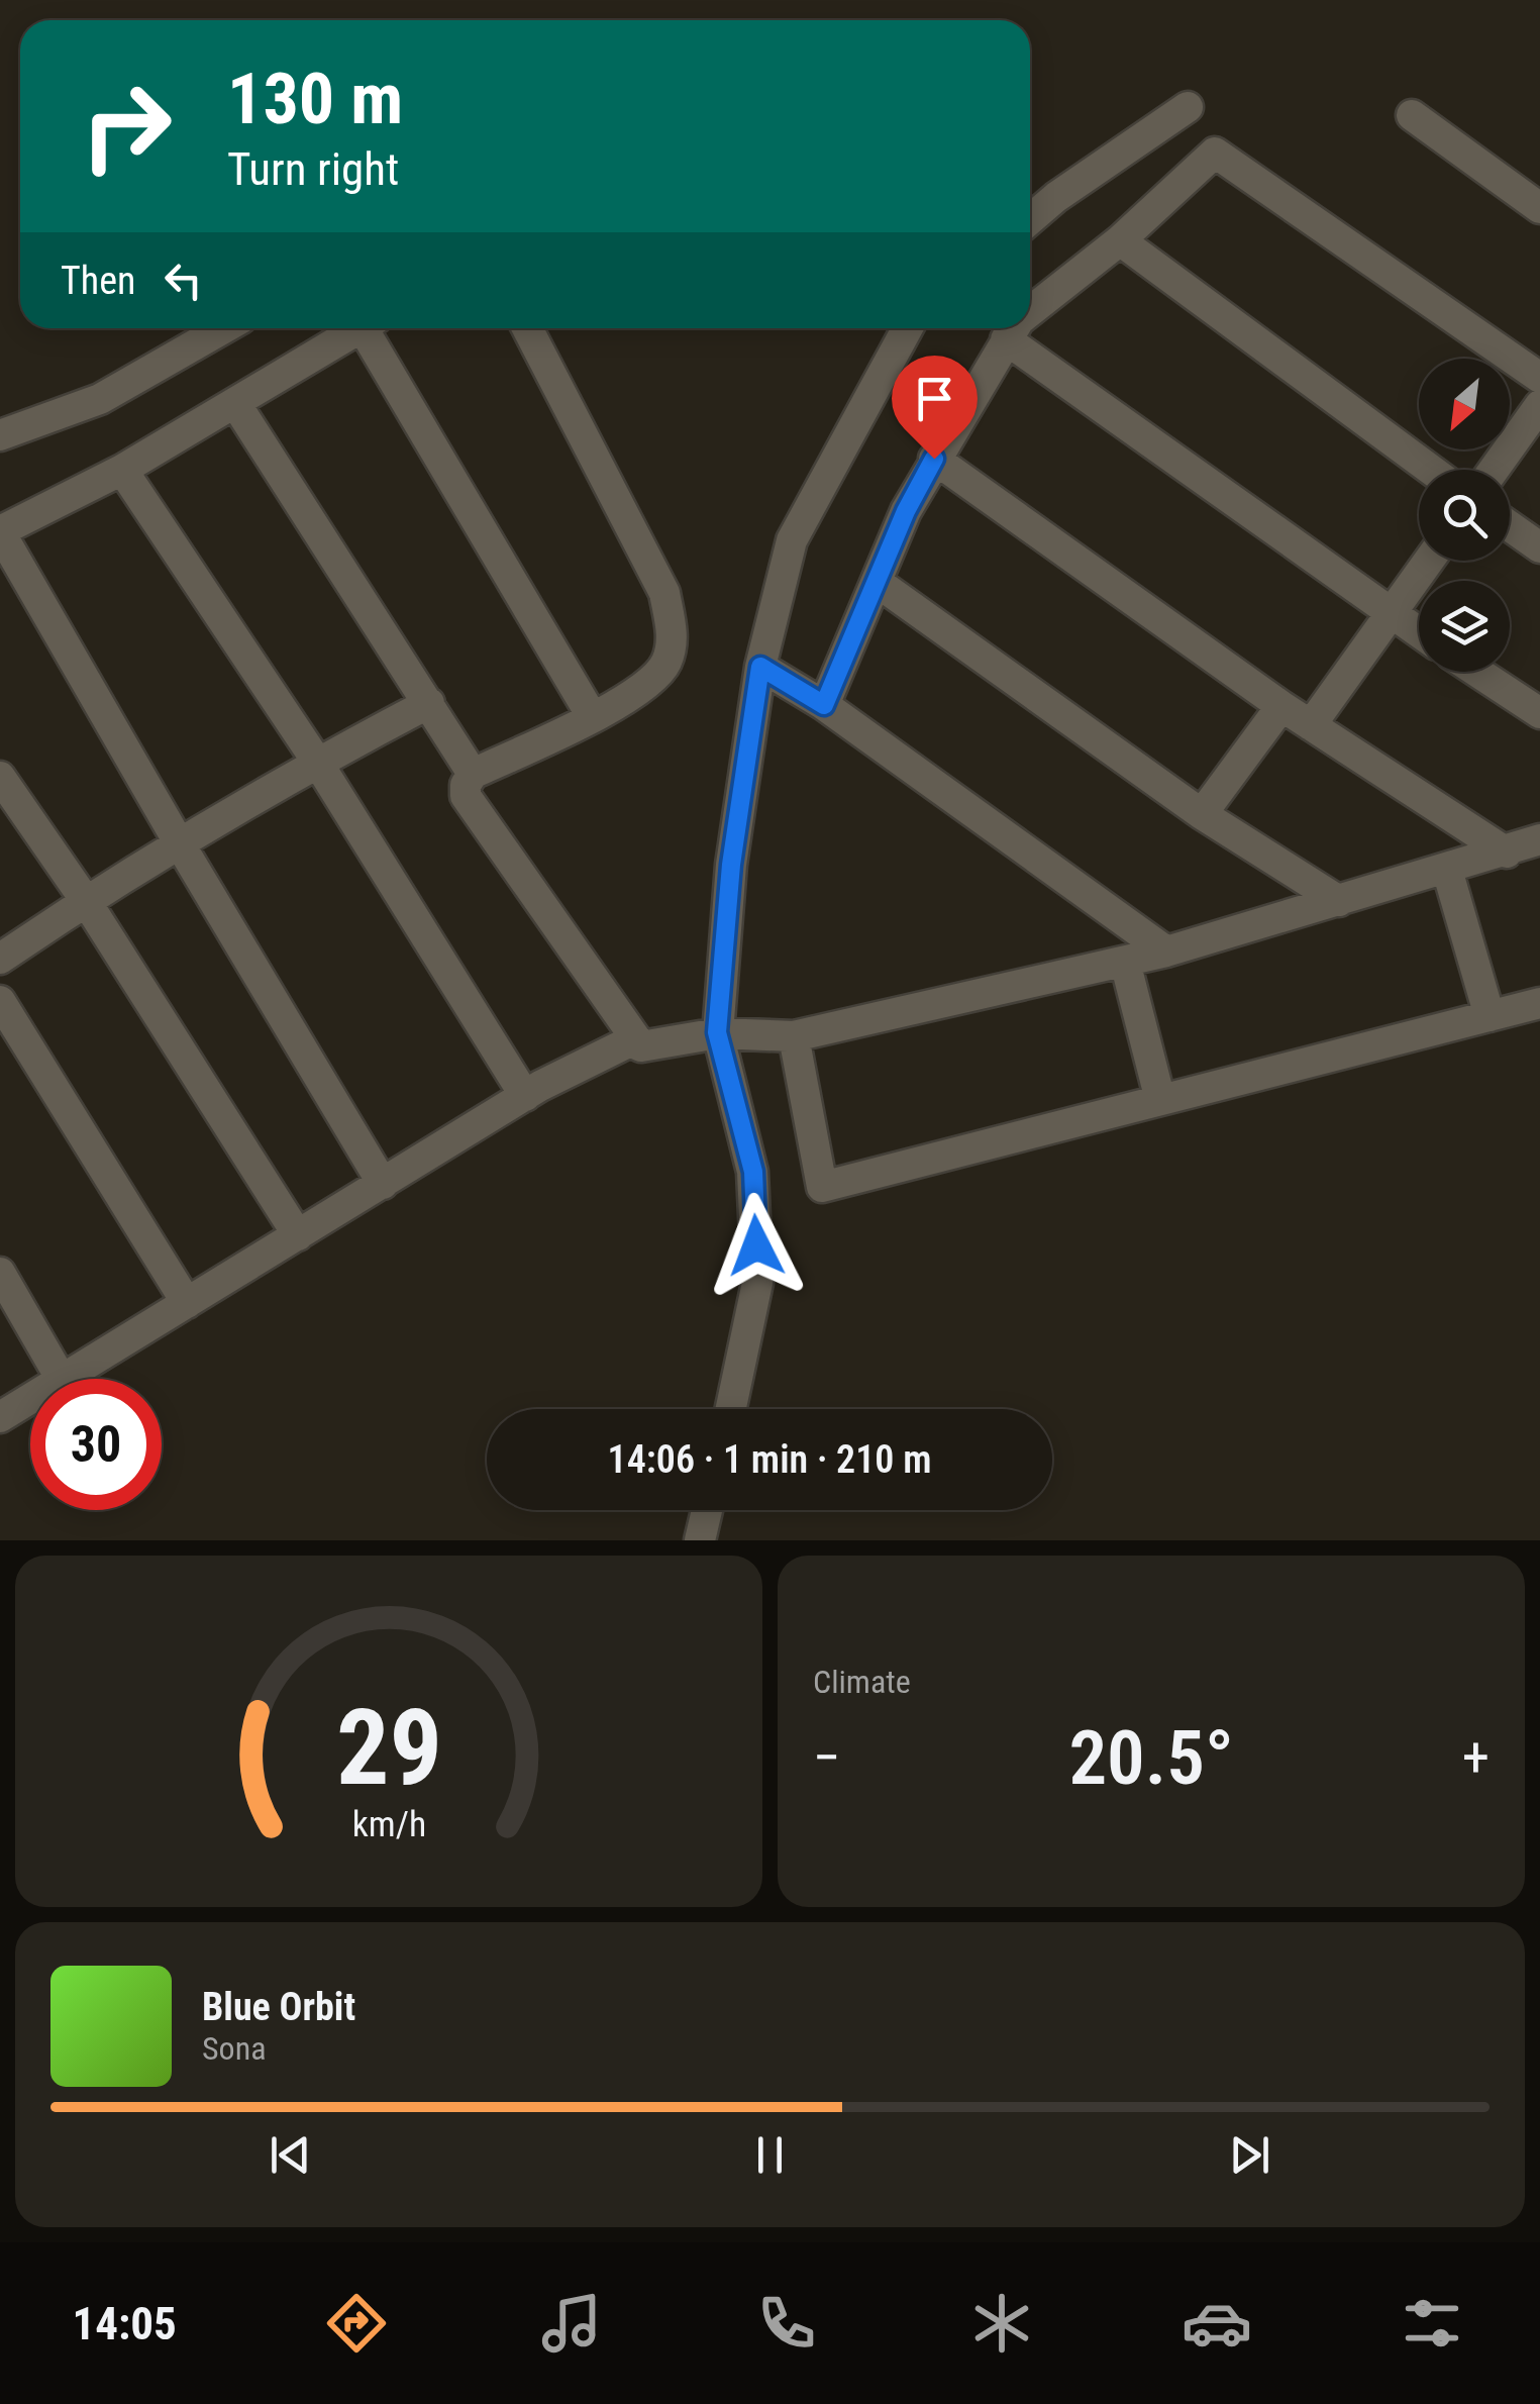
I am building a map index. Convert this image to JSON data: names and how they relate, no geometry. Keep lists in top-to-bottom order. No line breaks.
{"north":"bottom left","page":{"turn":["130 m","Turn right"],"then":"Then","limit":"30","trip":"14:06 · 1 min · 210 m","tile":"Climate","heat":["−","20.5°","+"],"song":["Blue Orbit","Sona"],"tabs":"14:05","gauge":["29","km/h"]}}
